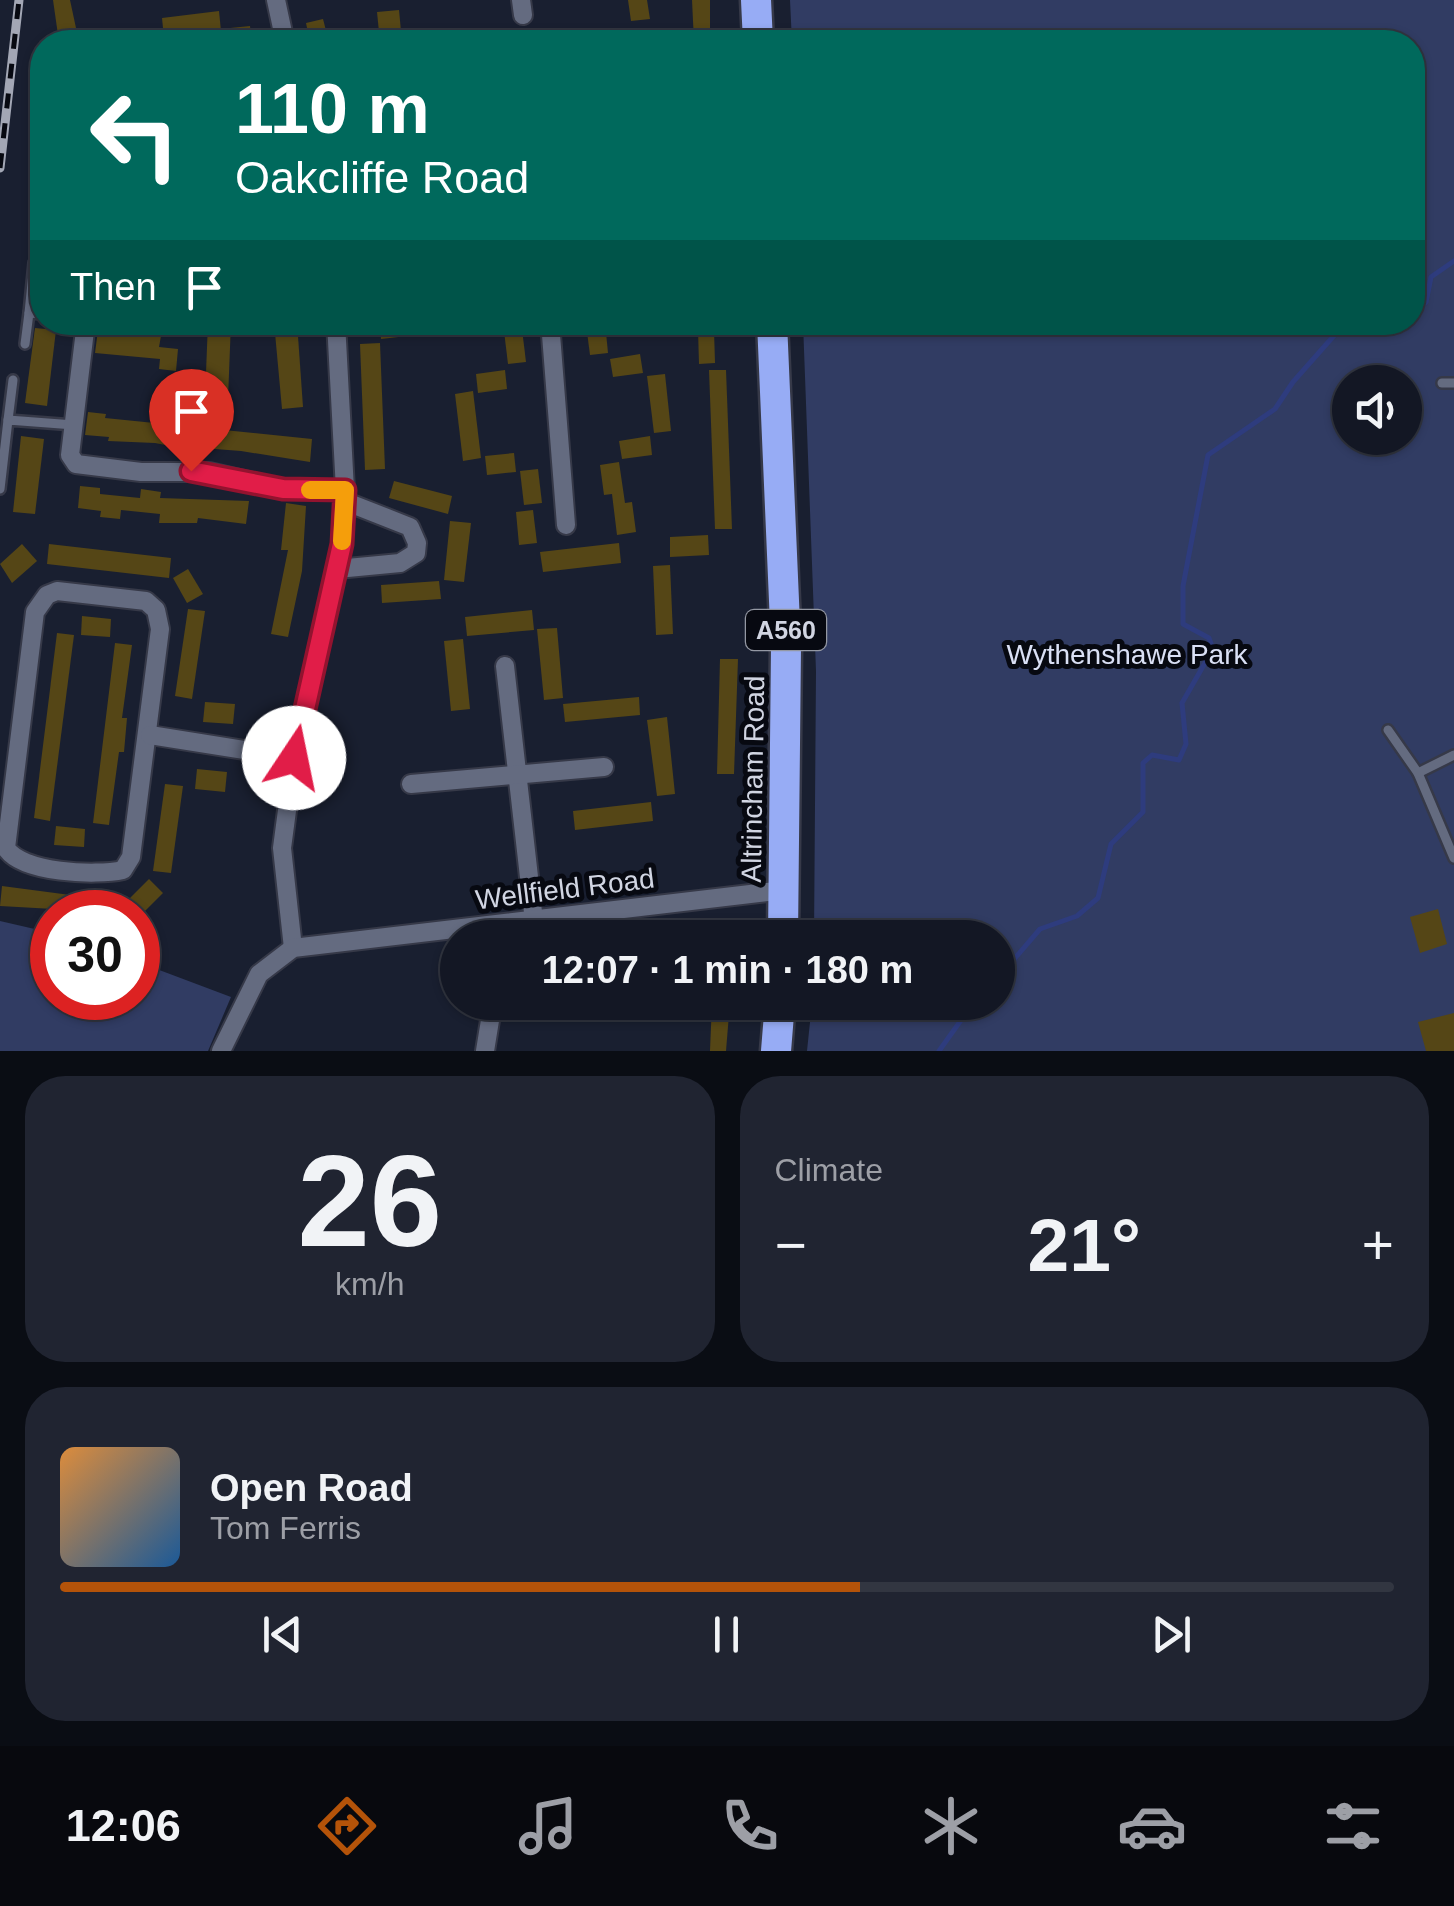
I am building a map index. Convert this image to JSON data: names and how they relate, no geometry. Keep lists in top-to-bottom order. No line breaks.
{"streets":{"highway":["A560","Altrincham Road"],"street":["Wellfield Road"]},"crossings":[["Altrincham Road","Wellfield Road"]],"parks":["Wythenshawe Park"],"page":{"turn":["110 m","Oakcliffe Road"],"then":"Then","limit":"30","trip":"12:07 · 1 min · 180 m","tile":[["26","km/h"],"Climate"],"heat":["−","21°","+"],"song":["Open Road","Tom Ferris"],"tabs":"12:06"}}
